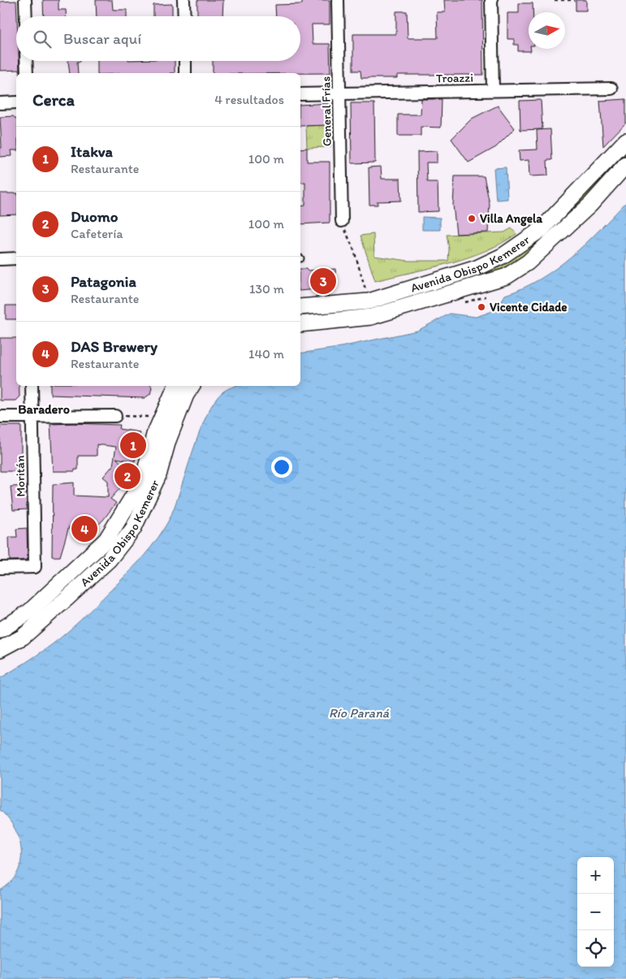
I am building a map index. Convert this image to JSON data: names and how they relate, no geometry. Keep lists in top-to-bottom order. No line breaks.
{"streets":{"main road":["Avenida Obispo Kemerer"],"street":["Troazzi","General Frías","Moritán"]},"crossings":[["Troazzi","General Frías"]],"districts":["Baradero"],"water":["Río Paraná"],"places":["Villa Angela","Vicente Cidade"],"north":"right","page":{"search":"Buscar aquí","heading":["Cerca","4 resultados"],"list":[{"mark":"1","name":"Itakva","note":"Restaurante","value":"100 m"},{"mark":"2","name":"Duomo","note":"Cafetería","value":"100 m"},{"mark":"3","name":"Patagonia","note":"Restaurante","value":"130 m"},{"mark":"4","name":"DAS Brewery","note":"Restaurante","value":"140 m"}],"pins":["3","1","2","4"],"map_buttons":["+","−"]}}
